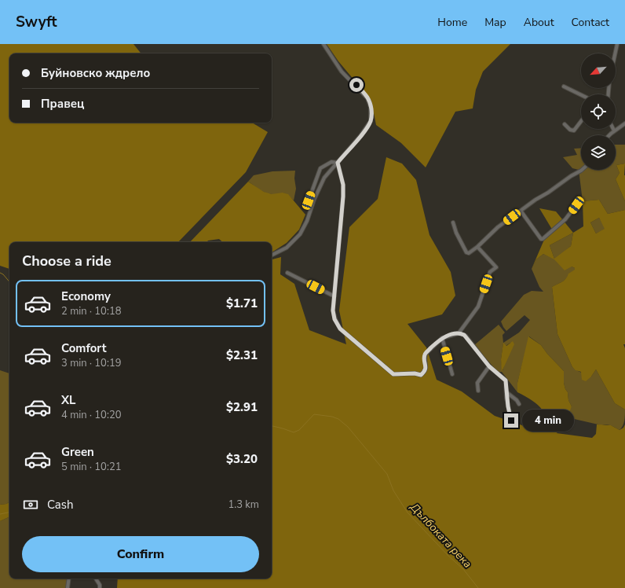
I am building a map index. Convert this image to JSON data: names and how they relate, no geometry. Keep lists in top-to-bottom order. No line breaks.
{"water":["Дълбоката река"],"north":"bottom left","page":{"header":"Swyft","nav":["Home","Map","About","Contact"],"banner":["Буйновско ждрело","Правец"],"heading":"Choose a ride","list":[{"name":"Economy","note":"2 min · 10:18","value":"$1.71"},{"name":"Comfort","note":"3 min · 10:19","value":"$2.31"},{"name":"XL","note":"4 min · 10:20","value":"$2.91"},{"name":"Green","note":"5 min · 10:21","value":"$3.20"}],"bubble":"4 min","pay":["Cash","1.3 km"],"buttons":"Confirm"}}
